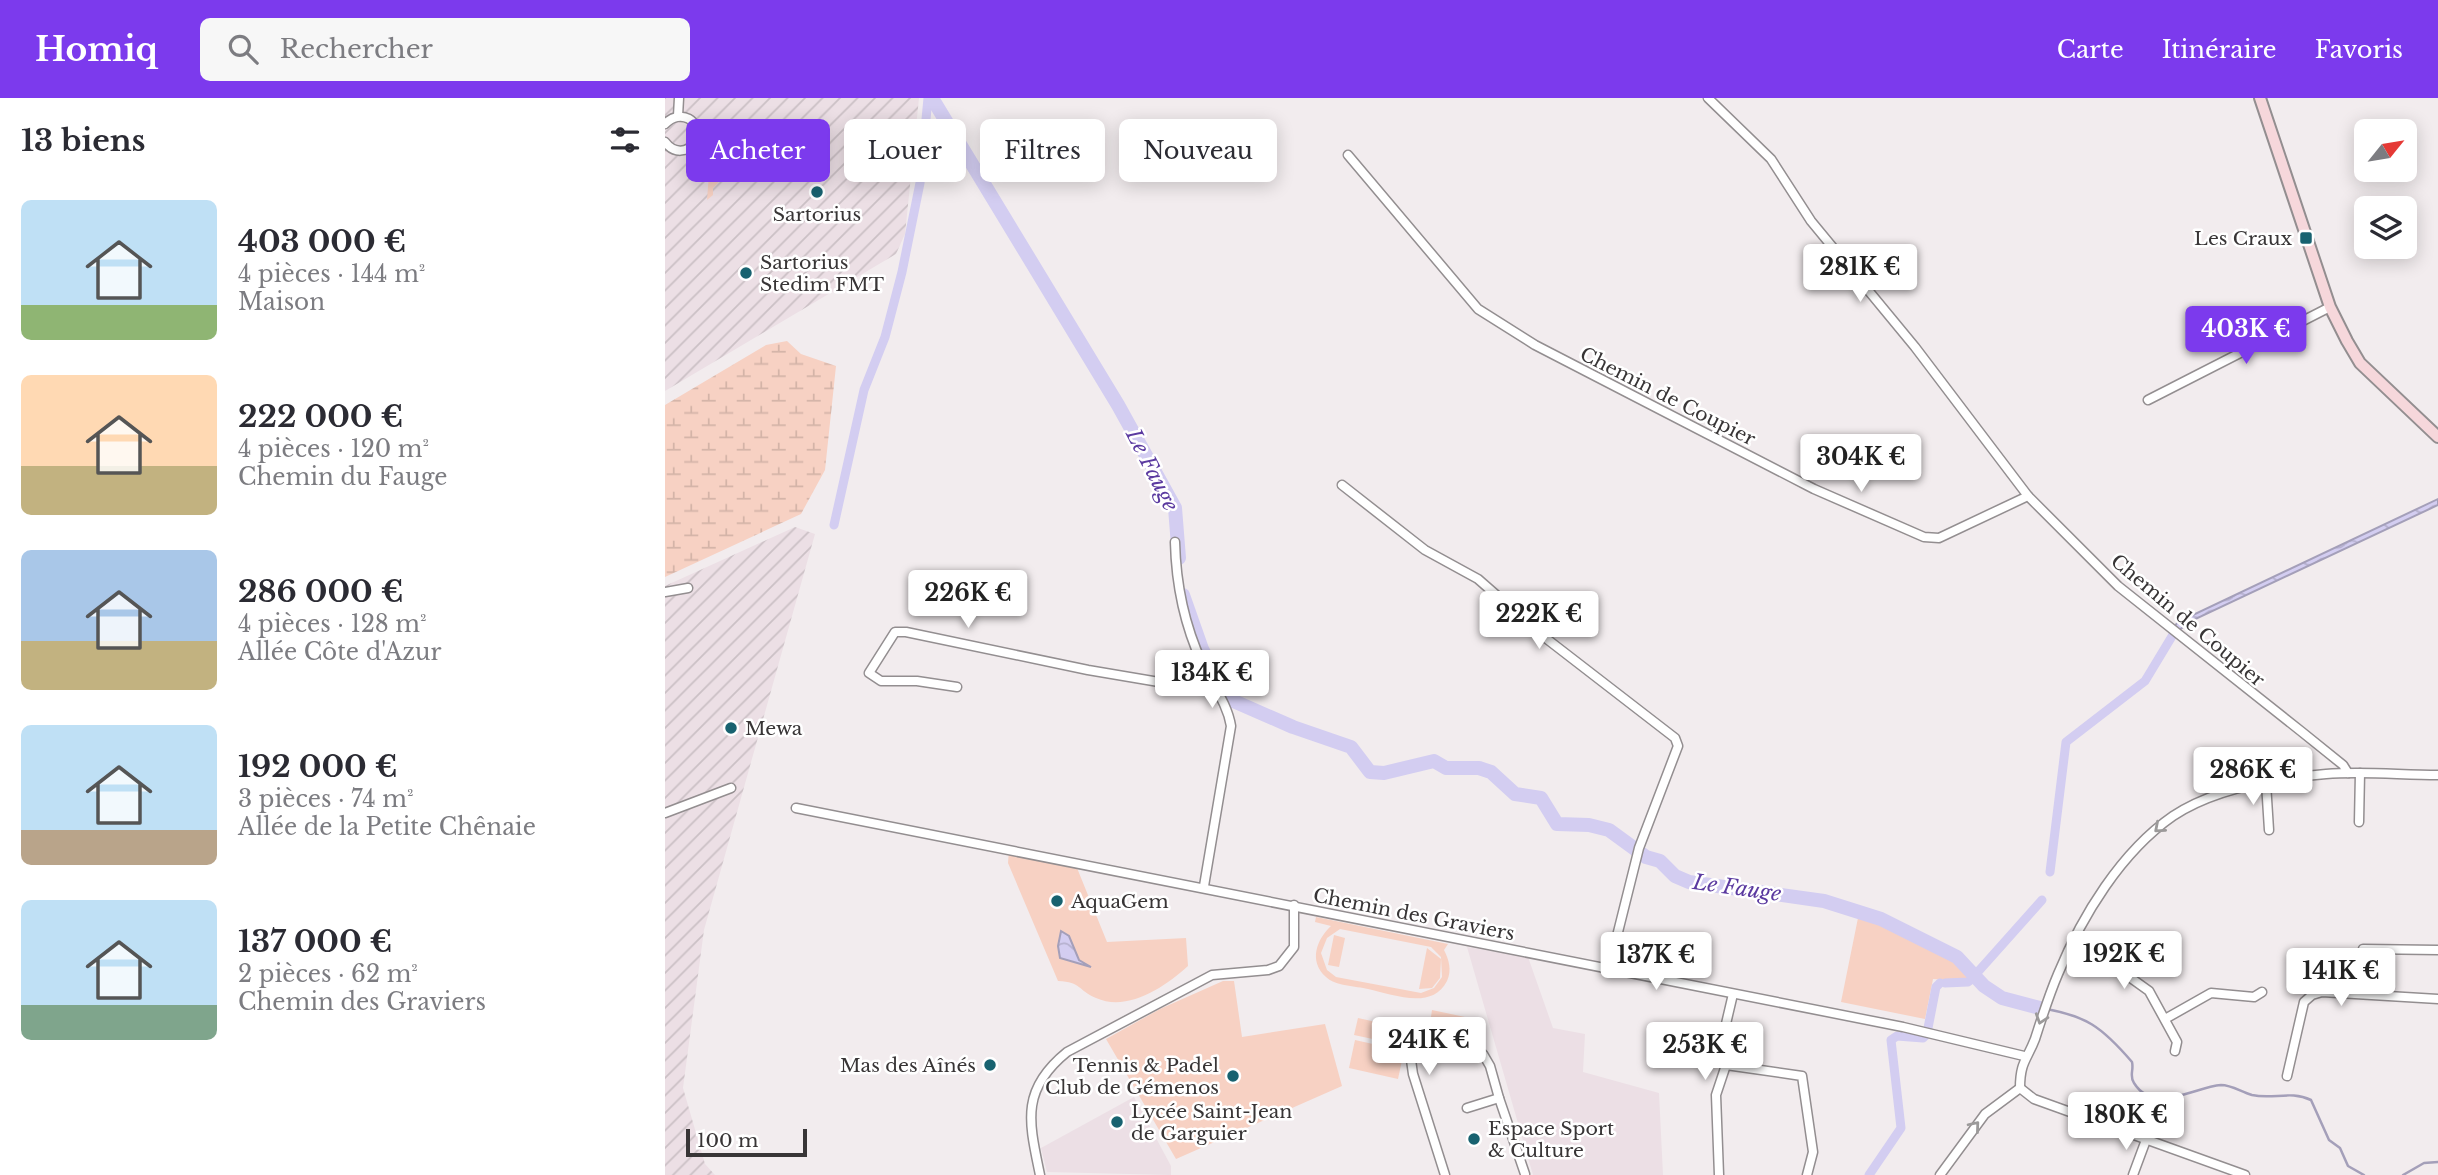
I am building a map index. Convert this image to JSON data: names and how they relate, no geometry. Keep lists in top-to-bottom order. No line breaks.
{"streets":{"street":["Chemin de Coupier","Chemin des Graviers"]},"water":["Le Fauge"],"places":{"other":["Sartorius","Sartorius Stedim FMT","Mewa","AquaGem","Mas des Aînés","Tennis & Padel Club de Gémenos","Lycée Saint-Jean de Garguier","Espace Sport & Culture"],"transit":["Les Craux"]},"scale_bar":"100 m","north":"top right","page":{"header":"Homiq","search":"Rechercher","nav":["Carte","Itinéraire","Favoris"],"heading":"13 biens","chip":["Acheter","Louer","Filtres","Nouveau"],"list":[{"name":"403 000 €","note":"4 pièces · 144 m² · Maison"},{"name":"222 000 €","note":"4 pièces · 120 m² · Chemin du Fauge"},{"name":"286 000 €","note":"4 pièces · 128 m² · Allée Côte d'Azur"},{"name":"192 000 €","note":"3 pièces · 74 m² · Allée de la Petite Chênaie"},{"name":"137 000 €","note":"2 pièces · 62 m² · Chemin des Graviers"}],"price":["281K €","403K €","304K €","226K €","222K €","134K €","286K €","192K €","137K €","141K €","241K €","253K €","180K €"],"scale":"100 m"}}
